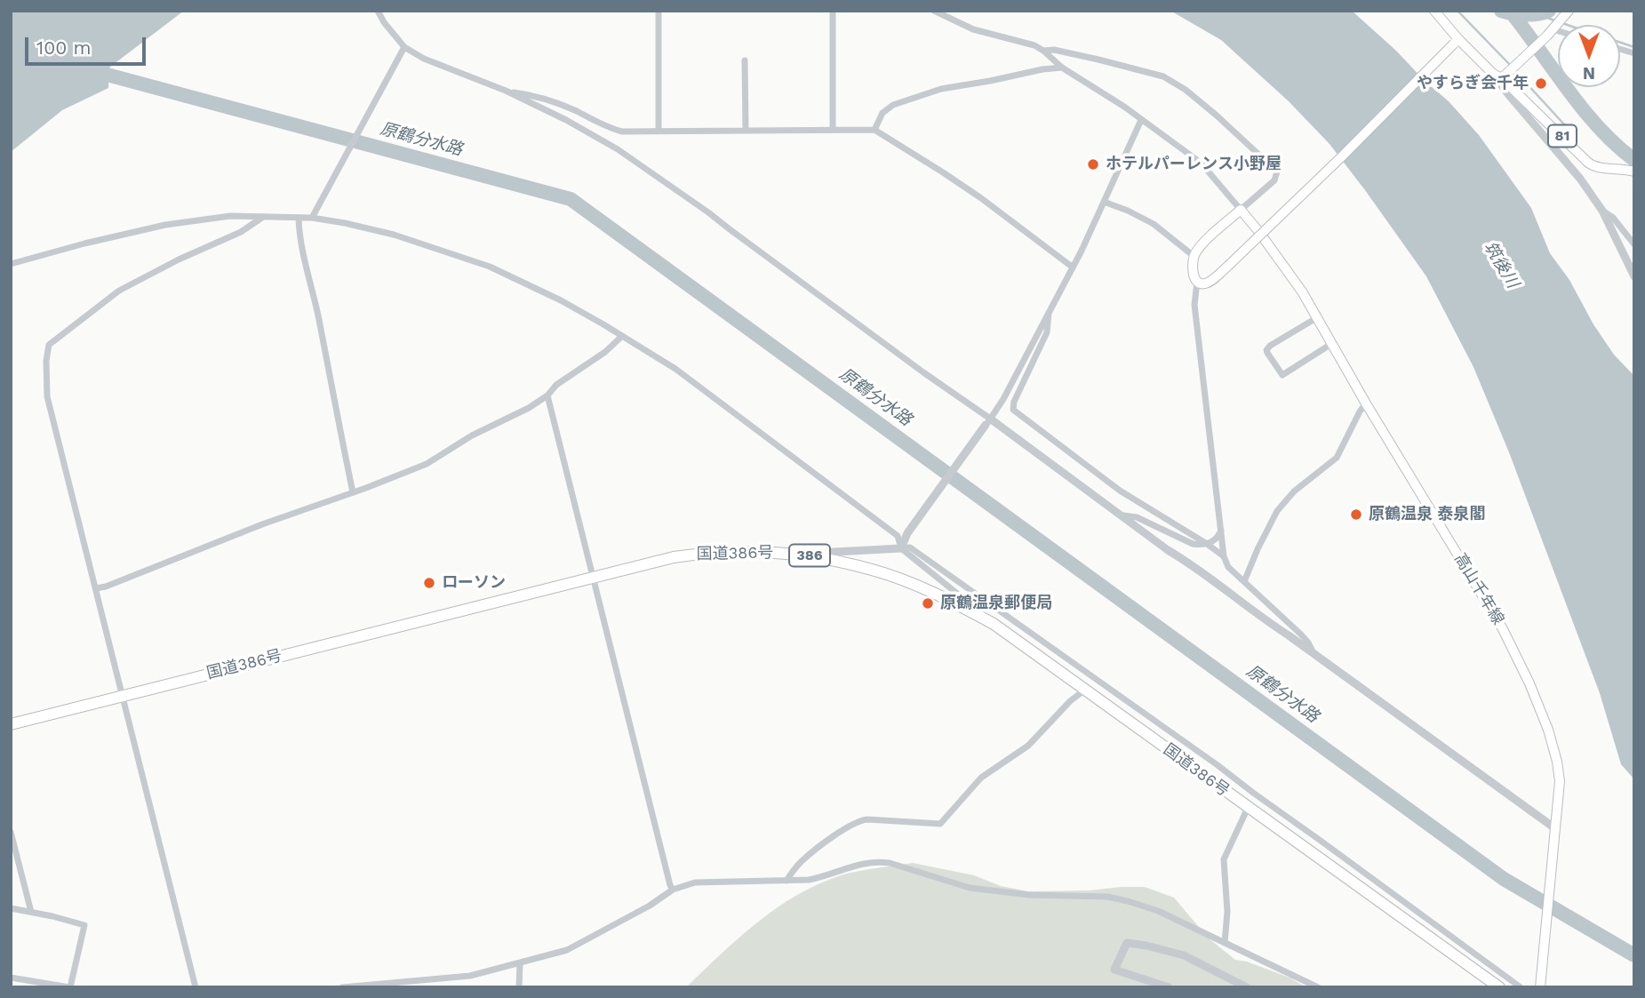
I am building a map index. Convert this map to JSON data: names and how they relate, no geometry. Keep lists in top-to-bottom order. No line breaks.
{"streets":{"highway":["国道386号","386"],"main road":["81","高山千年線"]},"water":["原鶴分水路","筑後川"],"places":["やすらぎ会千年","ホテルパーレンス小野屋","原鶴温泉 泰泉閣","ローソン","原鶴温泉郵便局"],"scale_bar":"100 m","north":"bottom"}
